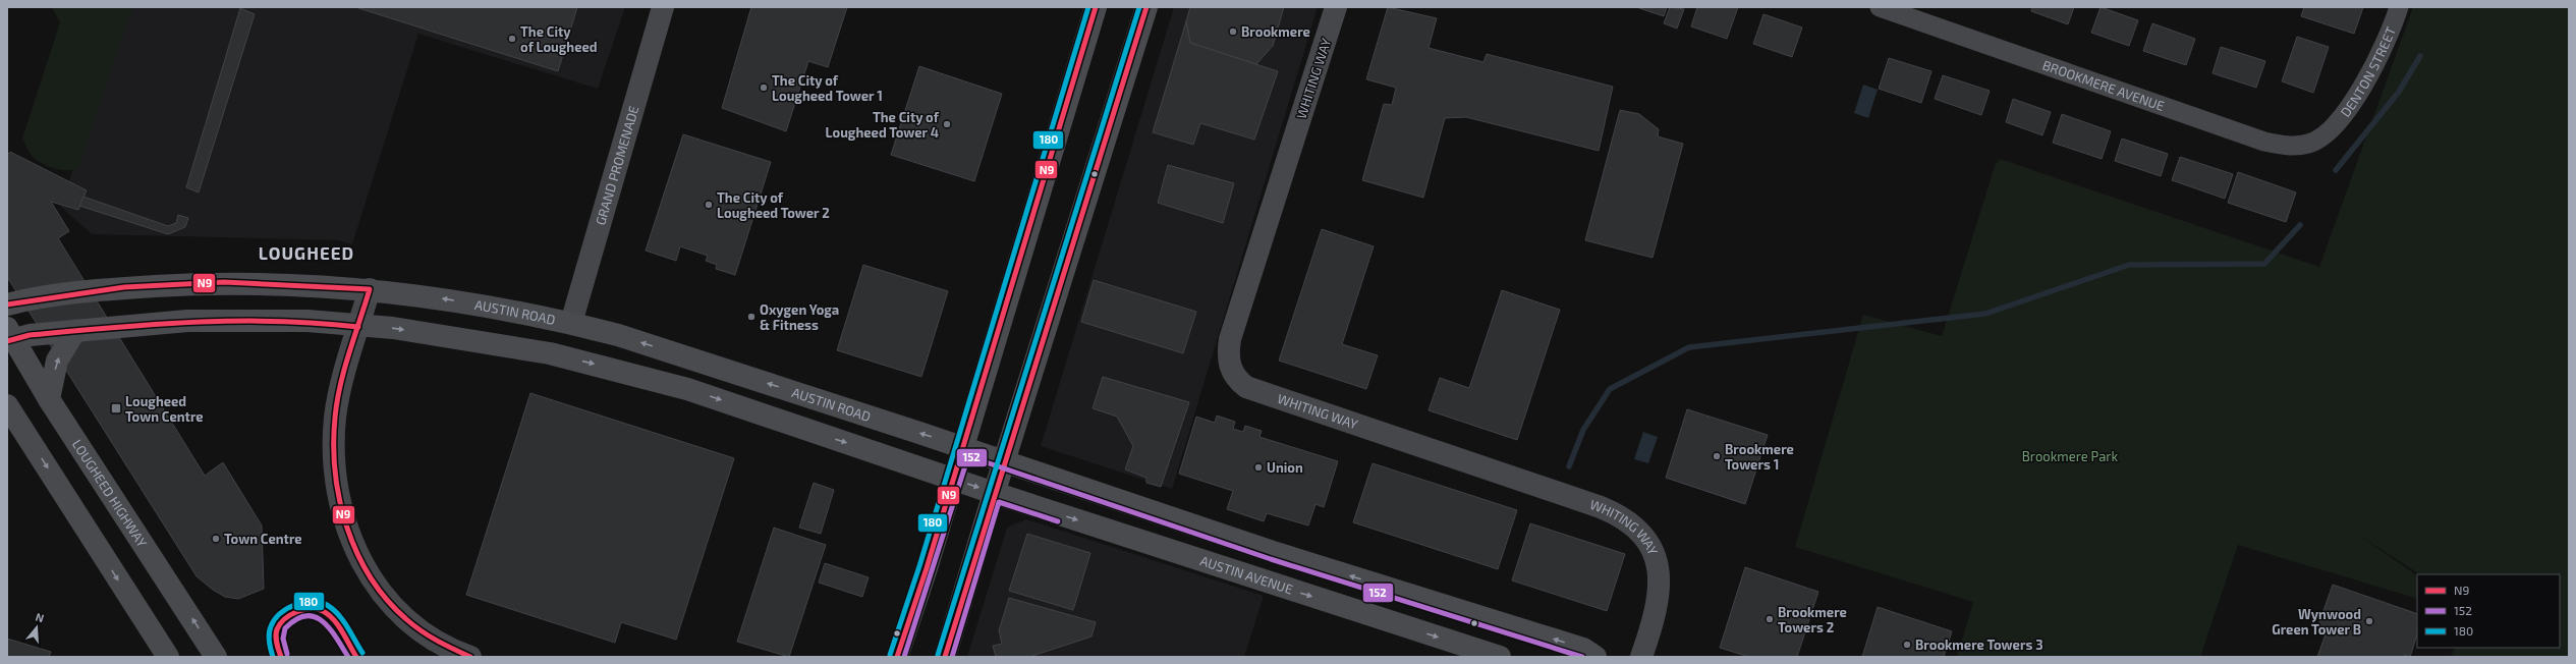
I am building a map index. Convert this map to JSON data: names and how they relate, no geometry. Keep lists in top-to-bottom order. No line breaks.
{"streets":{"main road":["AUSTIN ROAD","LOUGHEED HIGHWAY","AUSTIN AVENUE"],"street":["DENTON STREET","WHITING WAY","BROOKMERE AVENUE","GRAND PROMENADE"]},"crossings":[["DENTON STREET","BROOKMERE AVENUE"],["GRAND PROMENADE","AUSTIN ROAD"]],"districts":["LOUGHEED"],"parks":["Brookmere Park"],"places":{"other":["Brookmere","The City of Lougheed","The City of Lougheed Tower 1","The City of Lougheed Tower 4","The City of Lougheed Tower 2","Oxygen Yoga & Fitness","Brookmere Towers 1","Union","Town Centre","Brookmere Towers 2","Wynwood Green Tower B","Brookmere Towers 3"],"transit":["Lougheed Town Centre"]},"lines":["transit line N9","transit line 180","transit line 152"],"legend":["N9","152","180"],"north":"top"}
